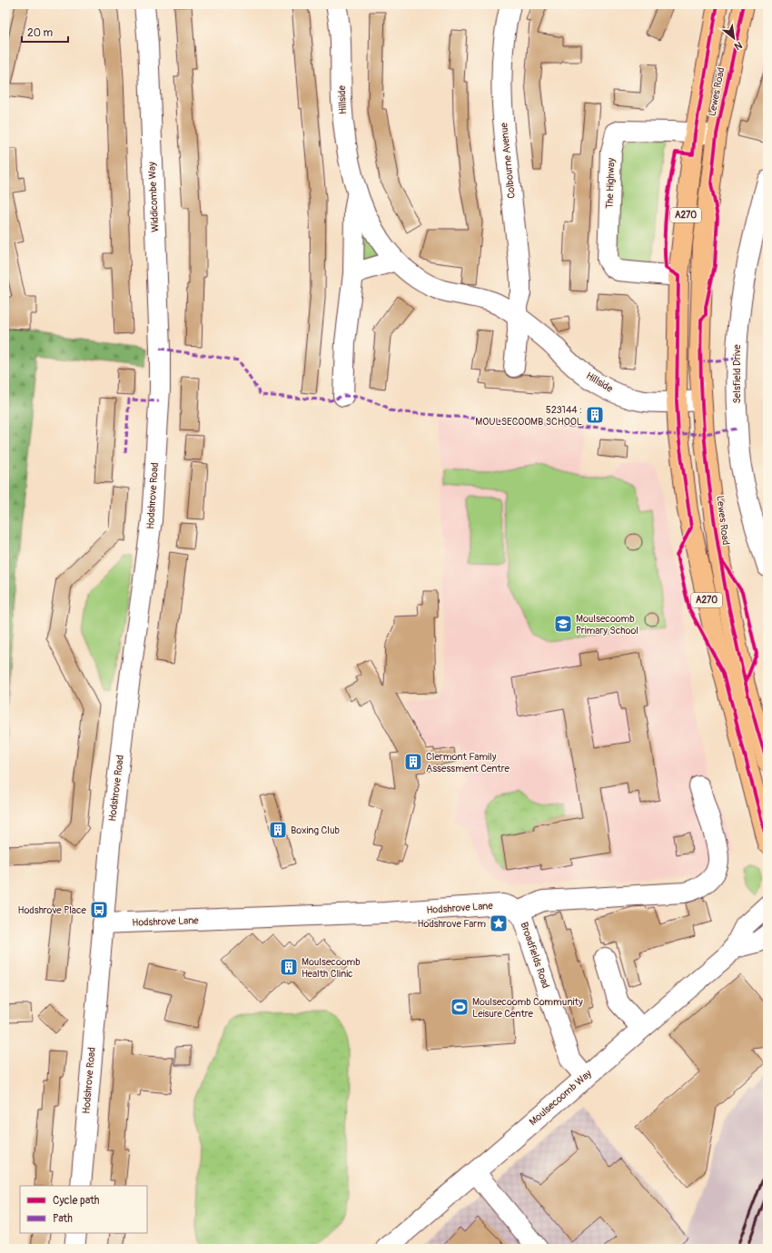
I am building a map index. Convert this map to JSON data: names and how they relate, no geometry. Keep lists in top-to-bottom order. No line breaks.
{"streets":{"main road":["Lewes Road","A270"],"street":["Hillside","Colbourne Avenue","The Highway","Widdicombe Way","Selsfield Drive","Hodshrove Road","Hodshrove Lane","Broadfields Road","Moulsecoomb Way"]},"crossings":[["Lewes Road","Hillside"],["Lewes Road","The Highway"],["Hillside","Colbourne Avenue"],["Widdicombe Way","Hodshrove Road"],["Hodshrove Road","Hodshrove Lane"],["Hodshrove Lane","Broadfields Road"],["Broadfields Road","Moulsecoomb Way"]],"places":{"building":["523144 : MOULSECOOMB SCHOOL","Clermont Family Assessment Centre","Boxing Club","Moulsecoomb Health Clinic"],"school or university":["Moulsecoomb Primary School"],"bus stop":["Hodshrove Place"],"place":["Hodshrove Farm"],"sports":["Moulsecoomb Community Leisure Centre"]},"legend":["Cycle path","Path"],"scale_bar":"20 m","north":"bottom right"}
